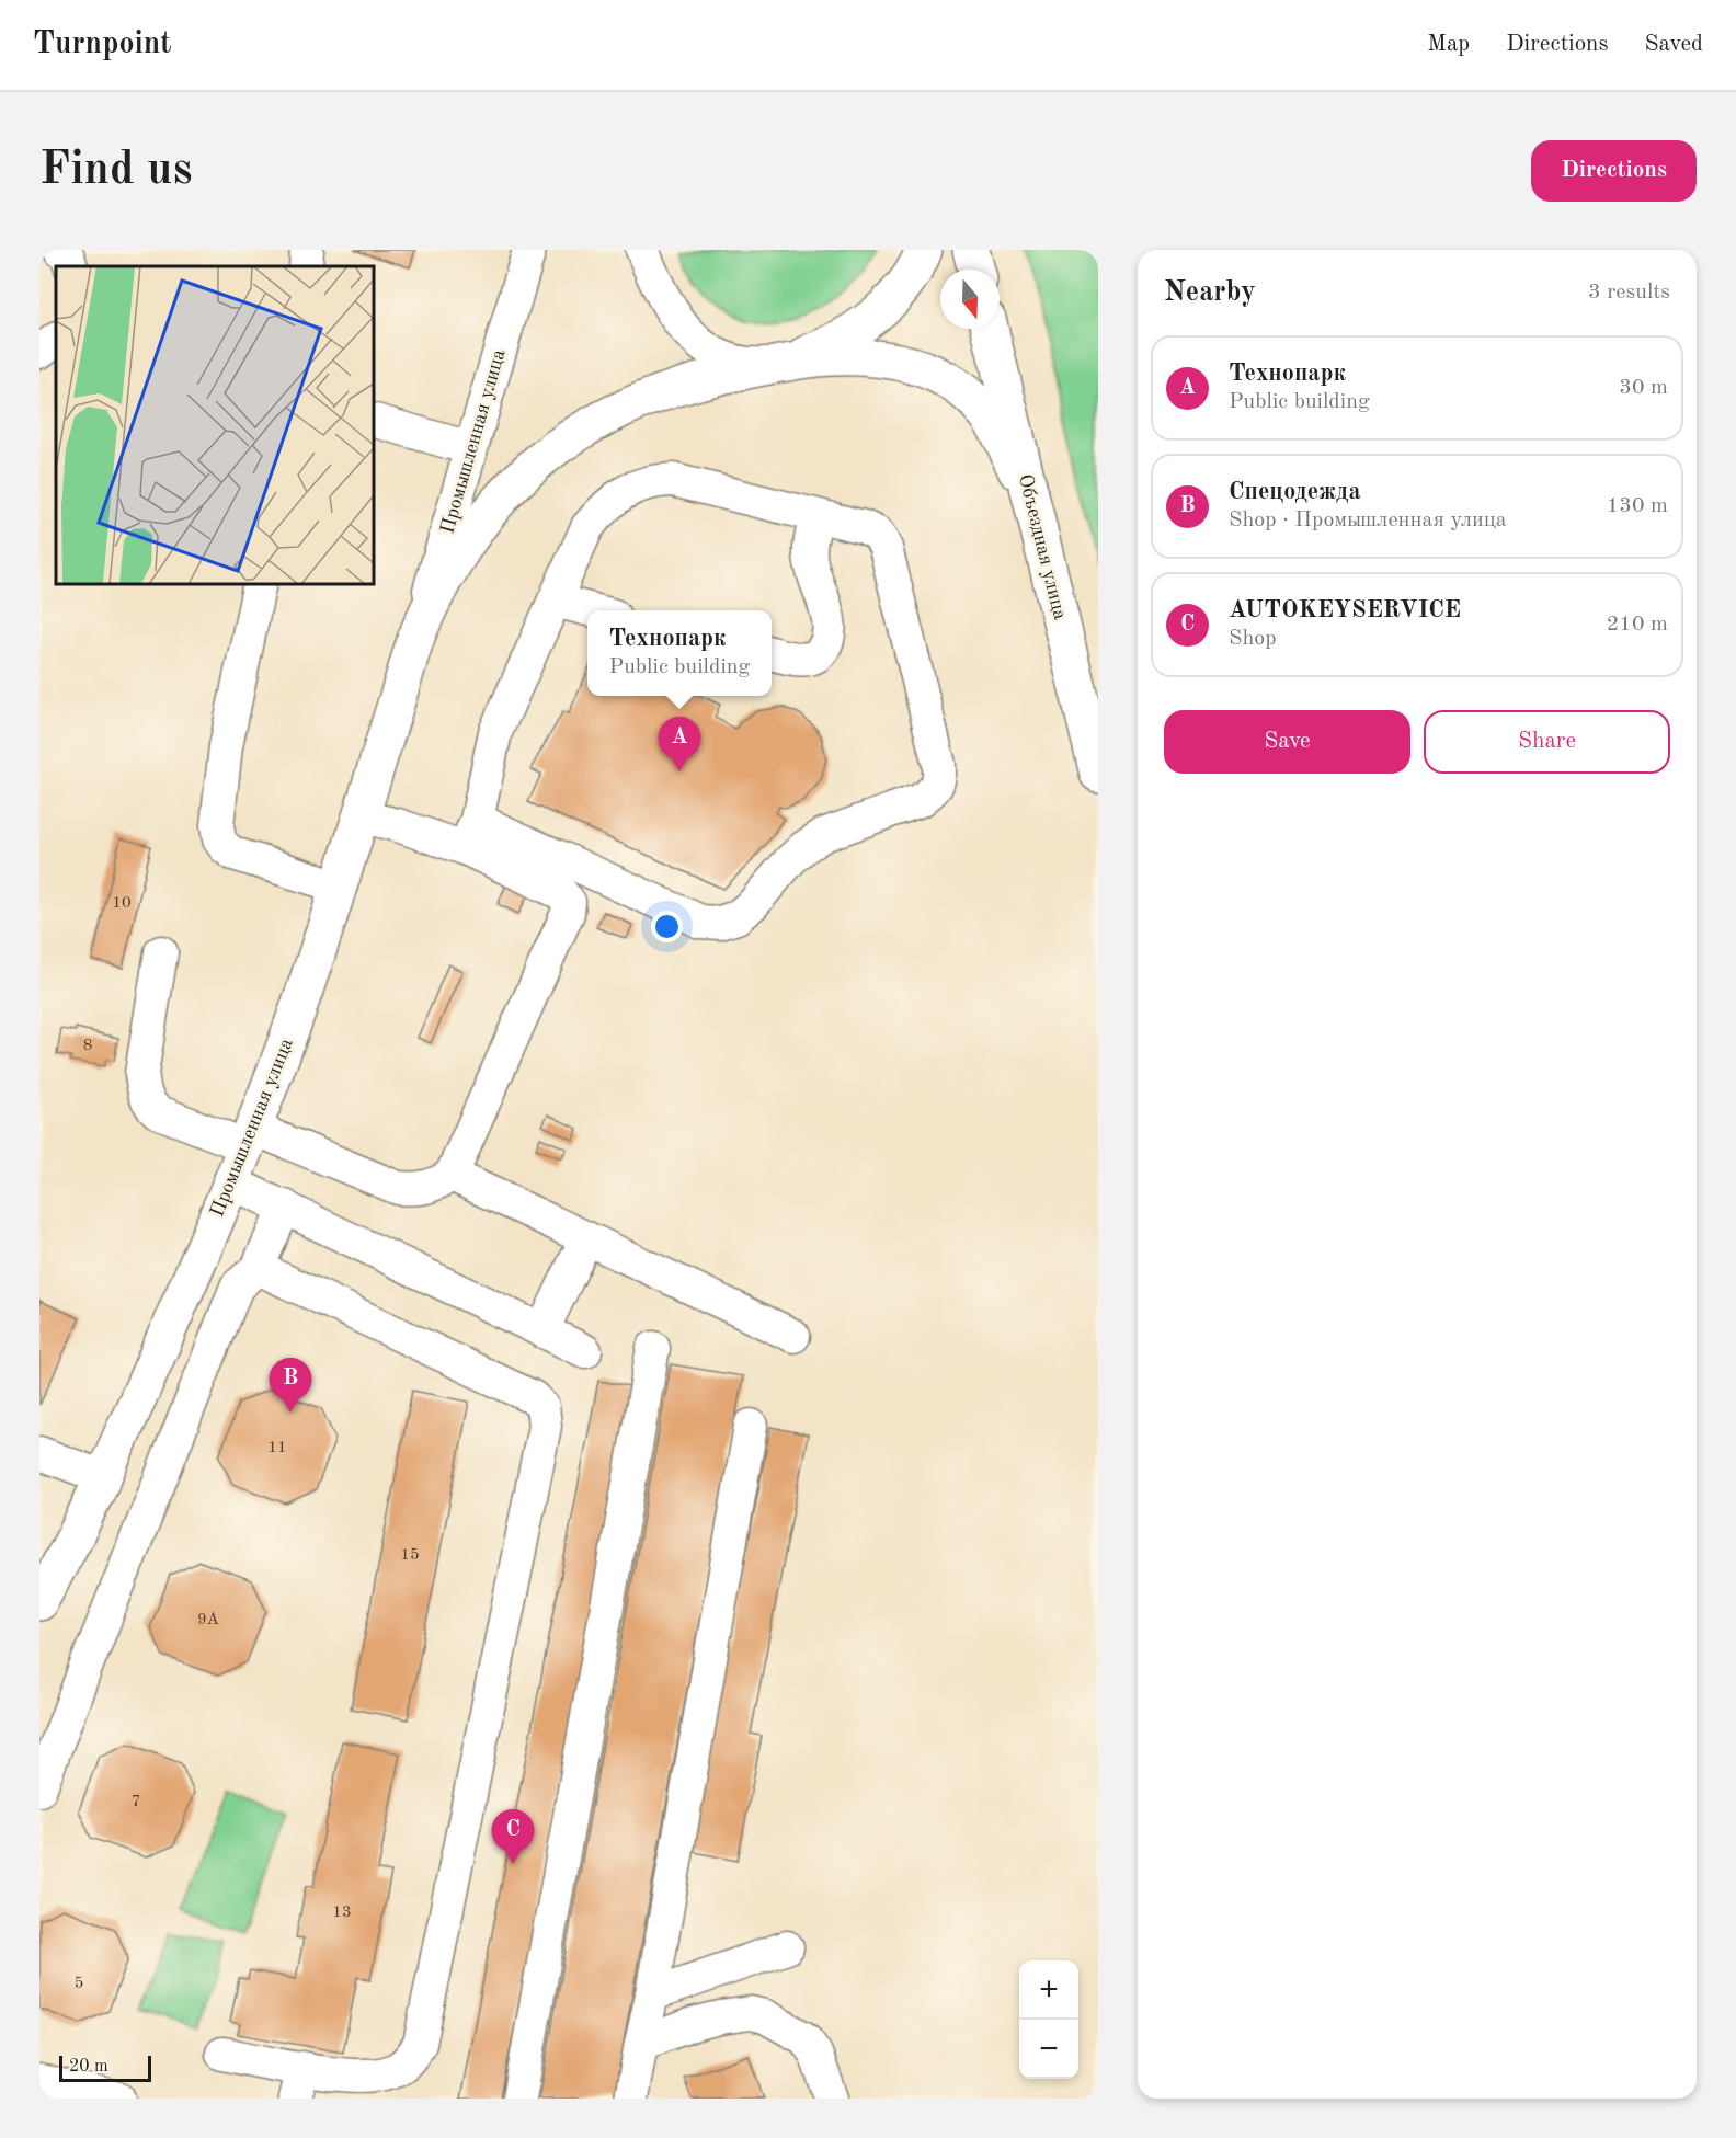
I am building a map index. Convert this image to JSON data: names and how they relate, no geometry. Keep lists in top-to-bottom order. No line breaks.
{"streets":{"main road":["Промышленная улица","Объездная улица"]},"house_numbers":["10","8","11","15","9А","7","13","5"],"scale_bar":"20 m","north":"bottom","page":{"header":"Turnpoint","nav":["Map","Directions","Saved"],"buttons":["Directions",["Save","Share"]],"title":"Find us","heading":["Nearby","3 results"],"list":[{"mark":"A","name":"Технопарк","note":"Public building","value":"30 m"},{"mark":"B","name":"Спецодежда","note":"Shop · Промышленная улица","value":"130 m"},{"mark":"C","name":"AUTOKEYSERVICE","note":"Shop","value":"210 m"}],"popup":["Технопарк","Public building"],"pins":["A","B","C"],"map_buttons":["+","−"],"scale":"20 m"}}
